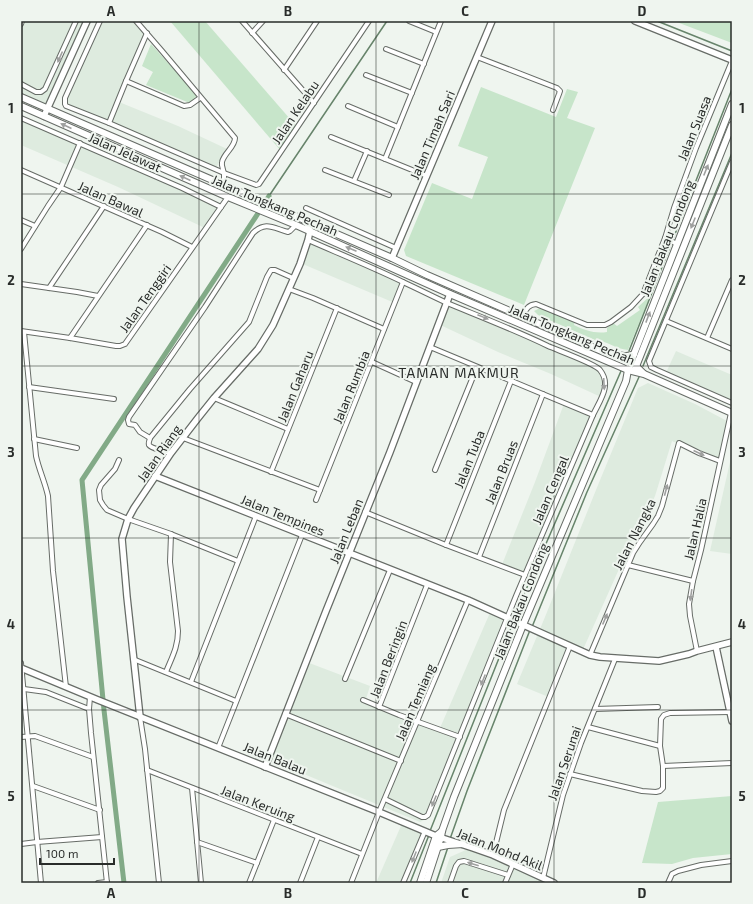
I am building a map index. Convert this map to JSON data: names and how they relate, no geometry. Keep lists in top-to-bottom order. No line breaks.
{"streets":{"main road":["Jalan Tongkang Pechah","Jalan Bakau Condong"],"street":["Jalan Kelabu","Jalan Suasa","Jalan Timah Sari","Jalan Jelawat","Jalan Bawal","Jalan Tenggiri","Jalan Gaharu","Jalan Rumbia","Jalan Riang","Jalan Tuba","Jalan Bruas","Jalan Cengal","Jalan Tempines","Jalan Halia","Jalan Leban","Jalan Nangka","Jalan Beringin","Jalan Temiang","Jalan Balau","Jalan Serunai","Jalan Keruing","Jalan Mohd Akil"]},"crossings":[["Jalan Suasa","Jalan Tongkang Pechah"],["Jalan Timah Sari","Jalan Tongkang Pechah"],["Jalan Jelawat","Jalan Tenggiri"],["Jalan Bawal","Jalan Tenggiri"],["Jalan Tongkang Pechah","Jalan Bakau Condong"],["Jalan Tongkang Pechah","Jalan Tenggiri"],["Jalan Tongkang Pechah","Jalan Riang"],["Jalan Tongkang Pechah","Jalan Halia"],["Jalan Tongkang Pechah","Jalan Leban"],["Jalan Bakau Condong","Jalan Tempines"],["Jalan Bakau Condong","Jalan Balau"],["Jalan Bakau Condong","Jalan Mohd Akil"],["Jalan Rumbia","Jalan Cengal"],["Jalan Riang","Jalan Cengal"],["Jalan Riang","Jalan Tempines"],["Jalan Riang","Jalan Balau"],["Jalan Cengal","Jalan Tempines"],["Jalan Cengal","Jalan Leban"],["Jalan Cengal","Jalan Beringin"],["Jalan Cengal","Jalan Temiang"],["Jalan Tempines","Jalan Halia"],["Jalan Tempines","Jalan Leban"],["Jalan Tempines","Jalan Nangka"],["Jalan Tempines","Jalan Beringin"],["Jalan Tempines","Jalan Temiang"],["Jalan Tempines","Jalan Serunai"],["Jalan Halia","Jalan Nangka"],["Jalan Leban","Jalan Balau"],["Jalan Beringin","Jalan Temiang"],["Jalan Temiang","Jalan Balau"],["Jalan Temiang","Jalan Keruing"],["Jalan Balau","Jalan Mohd Akil"],["Jalan Serunai","Jalan Mohd Akil"]],"one_way":["Jalan Nangka"],"districts":["TAMAN MAKMUR"],"scale_bar":"100 m","grid":{"columns":["A","B","C","D"],"rows":["1","2","3","4","5"]}}
